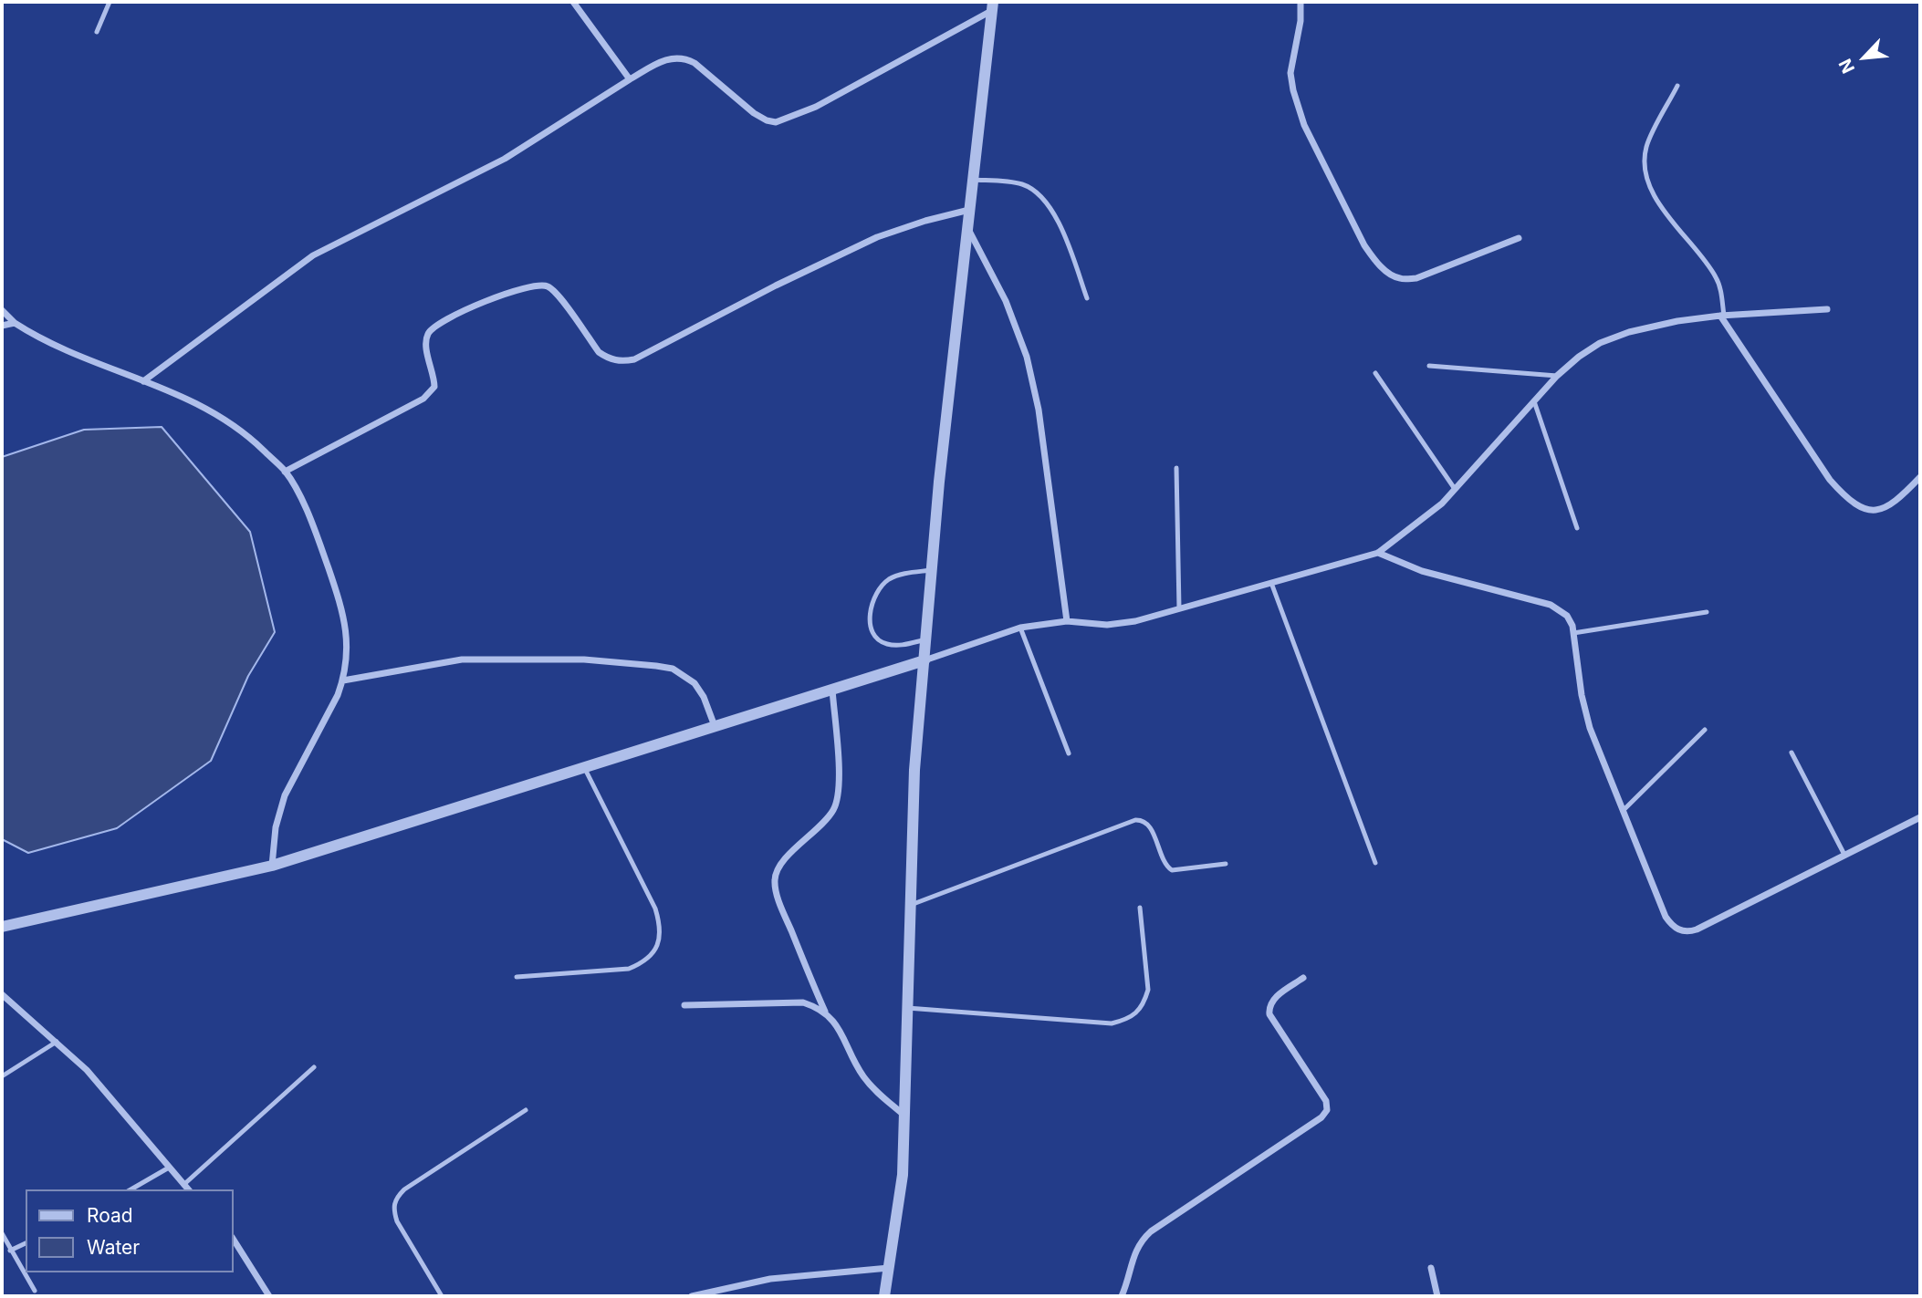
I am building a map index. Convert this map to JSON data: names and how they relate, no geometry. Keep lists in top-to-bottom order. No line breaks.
{"legend":["Road","Water"],"north":"bottom left"}
